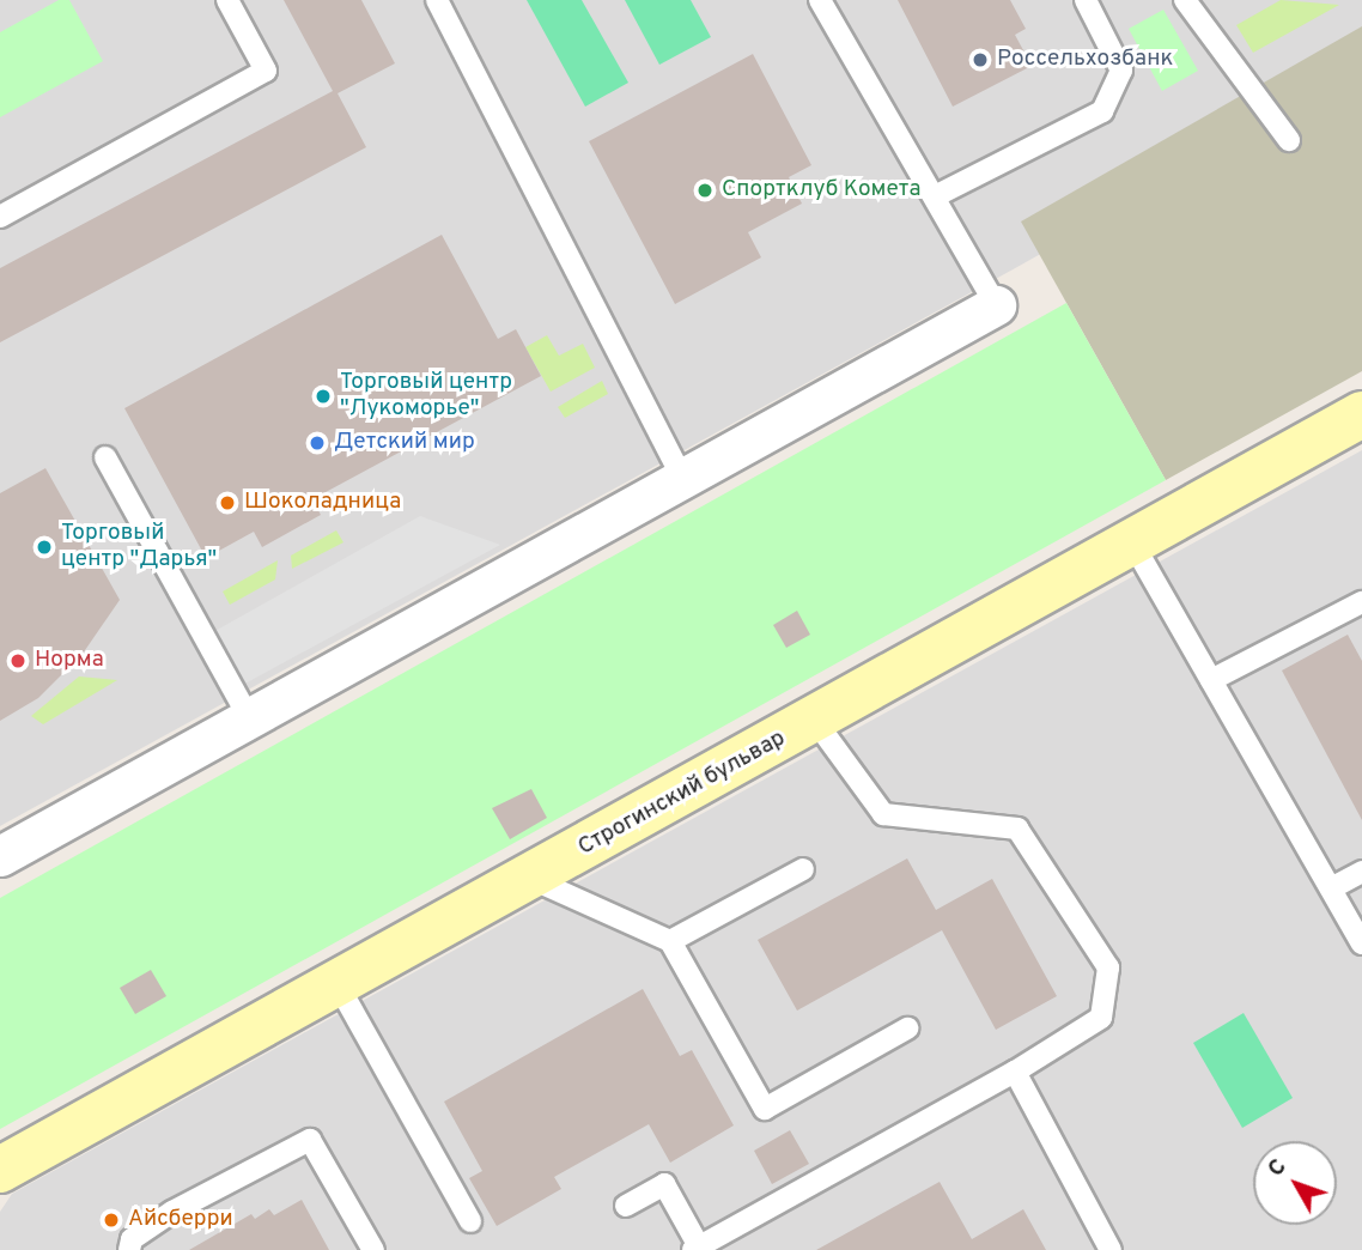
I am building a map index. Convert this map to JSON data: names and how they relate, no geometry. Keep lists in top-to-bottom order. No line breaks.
{"streets":{"street":["Строгинский бульвар"]},"places":["Россельхозбанк","Спортклуб Комета","Торговый центр \"Лукоморье\"","Детский мир","Шоколадница","Торговый центр \"Дарья\"","Норма","Айсберри"],"north":"top left"}
